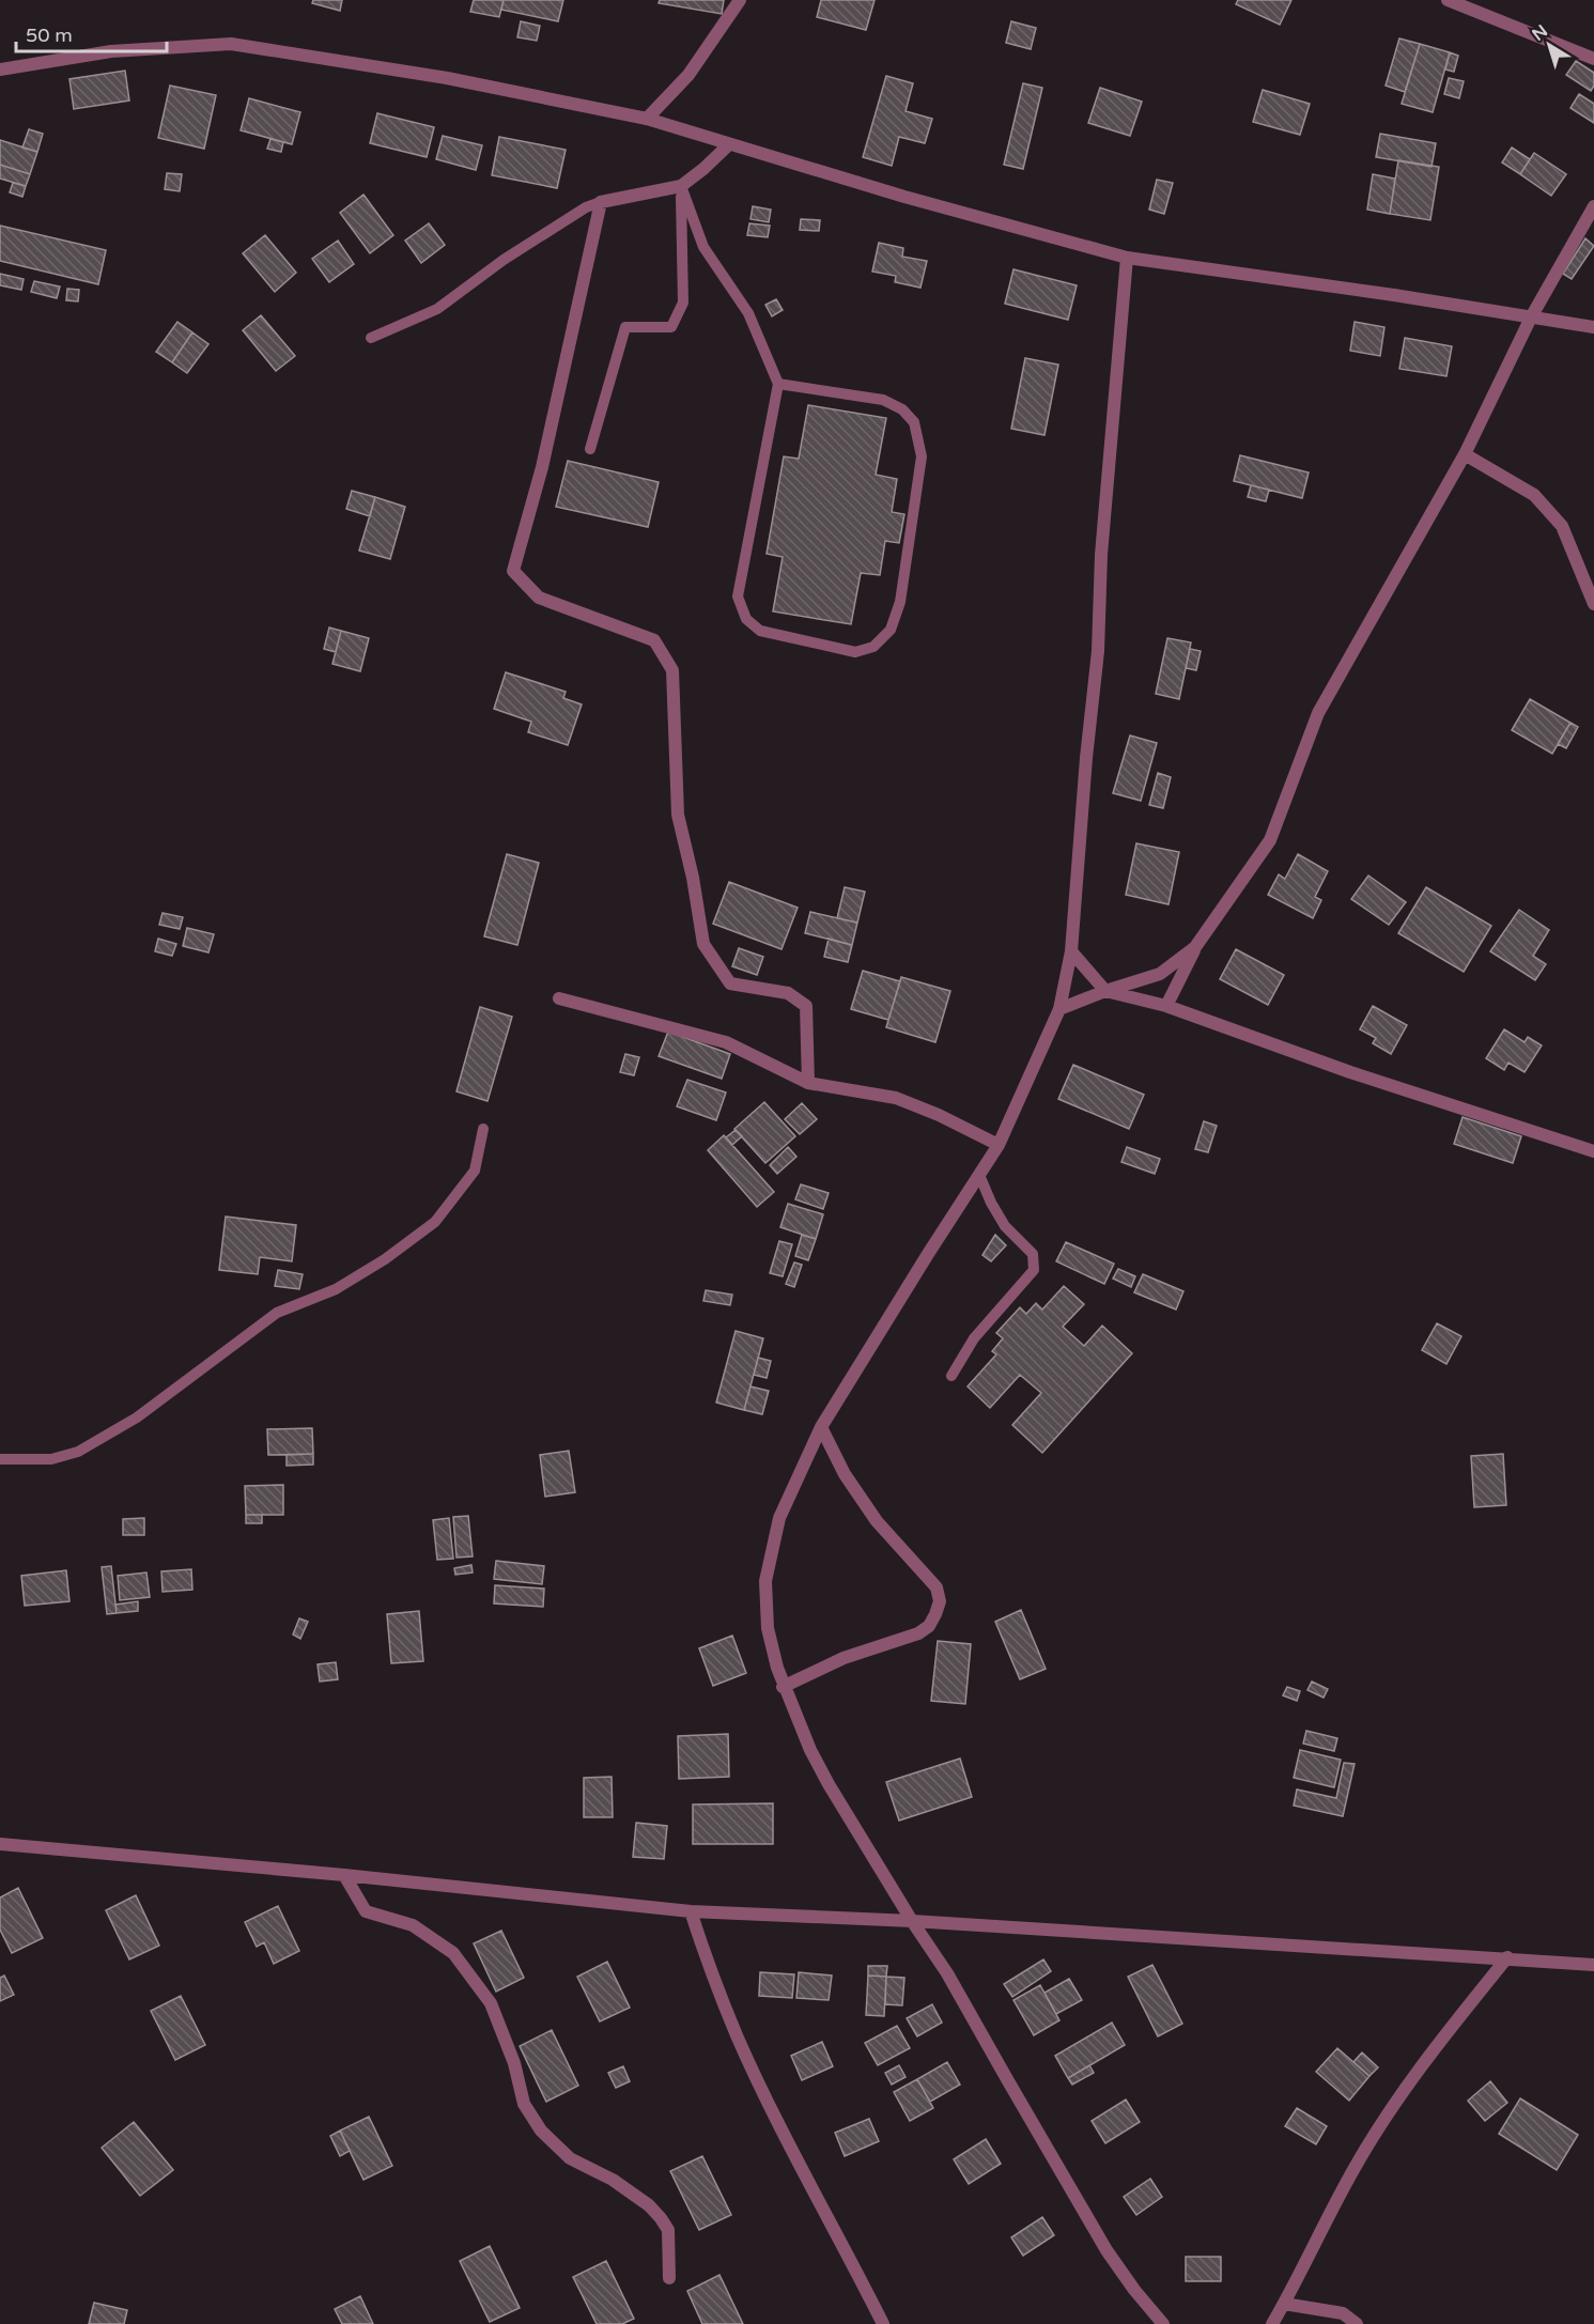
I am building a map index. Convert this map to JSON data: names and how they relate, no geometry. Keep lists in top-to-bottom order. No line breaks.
{"scale_bar":"50 m","north":"top left"}
